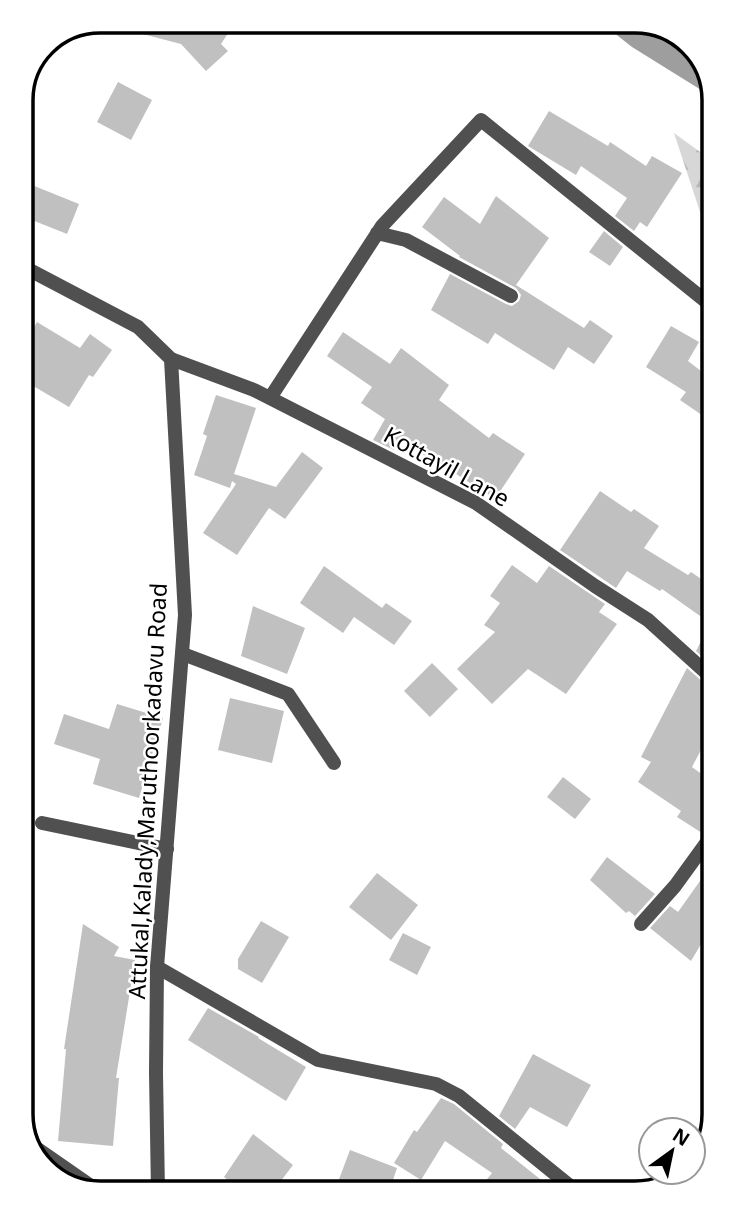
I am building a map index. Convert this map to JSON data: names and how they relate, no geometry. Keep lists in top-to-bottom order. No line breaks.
{"streets":{"street":["Kottayil Lane","Attukal,Kalady,Maruthoorkadavu Road"]},"crossings":[["Kottayil Lane","Attukal,Kalady,Maruthoorkadavu Road"]],"north":"top right"}
